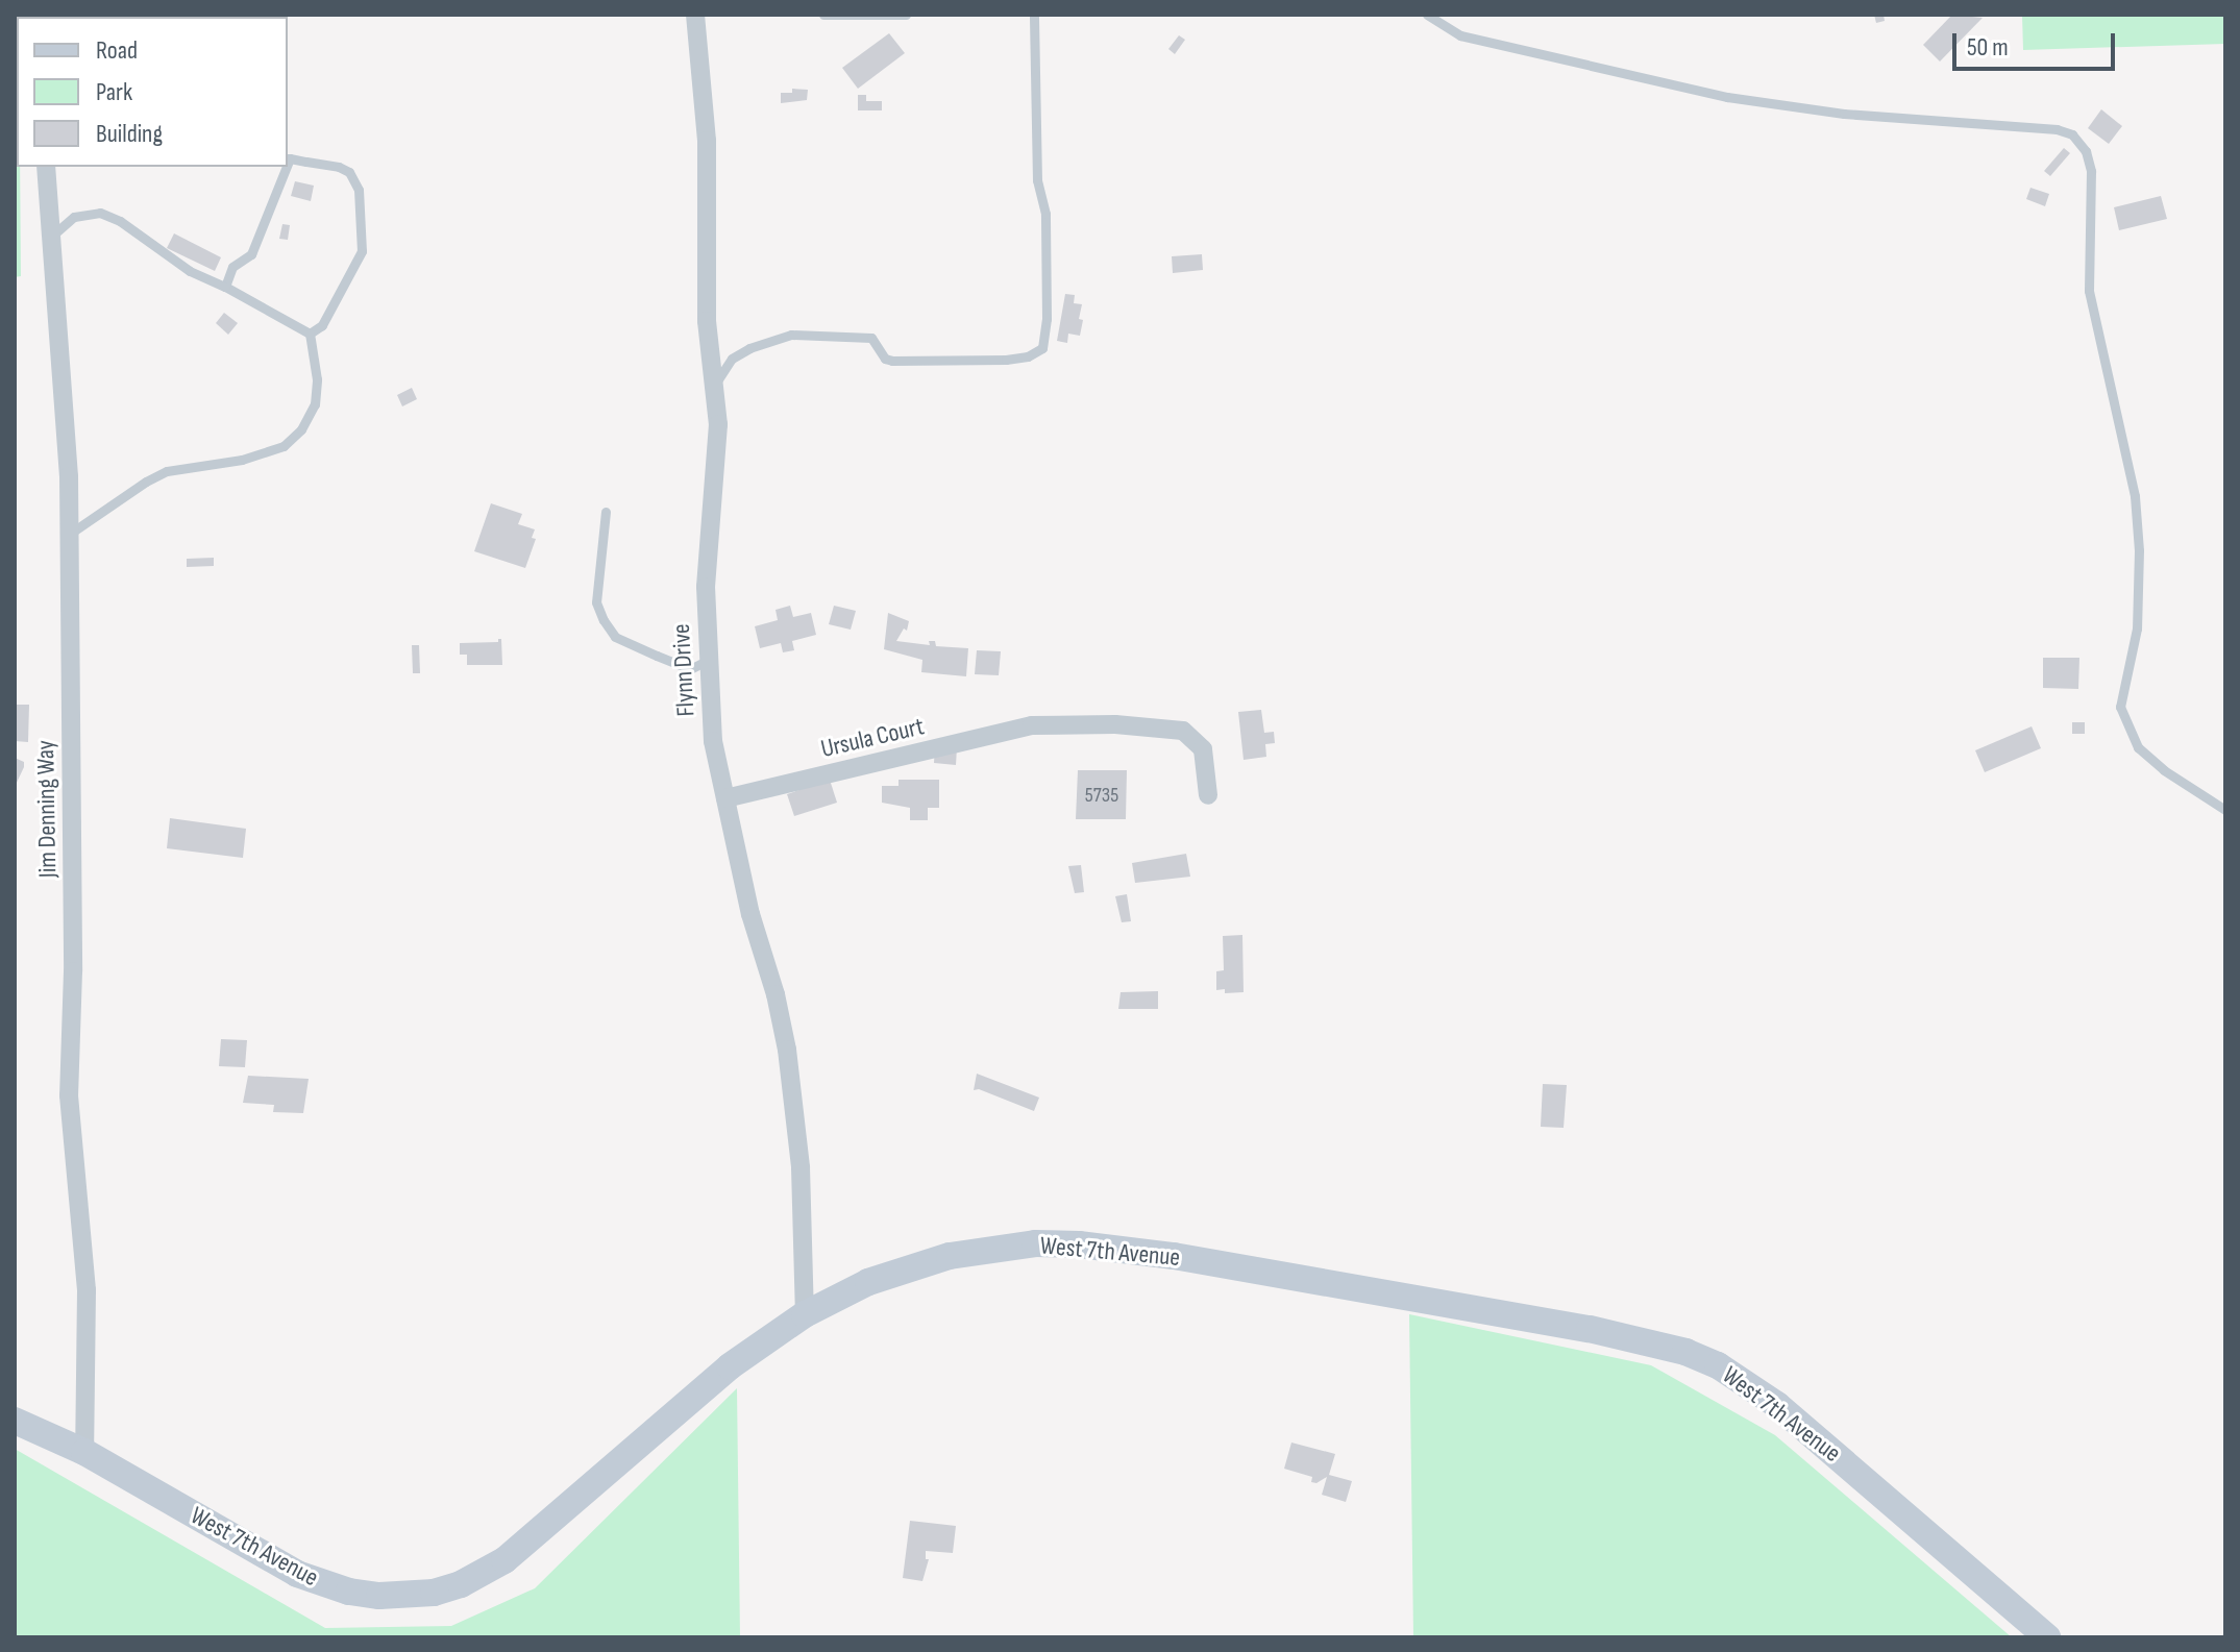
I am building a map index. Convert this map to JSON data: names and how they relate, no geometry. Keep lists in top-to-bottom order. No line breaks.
{"streets":{"main road":["West 7th Avenue"],"street":["Flynn Drive","Ursula Court","Jim Denning Way"]},"crossings":[["Flynn Drive","Ursula Court"],["Flynn Drive","West 7th Avenue"],["Jim Denning Way","West 7th Avenue"]],"house_numbers":["5735"],"legend":["Road","Park","Building"],"scale_bar":"50 m"}
